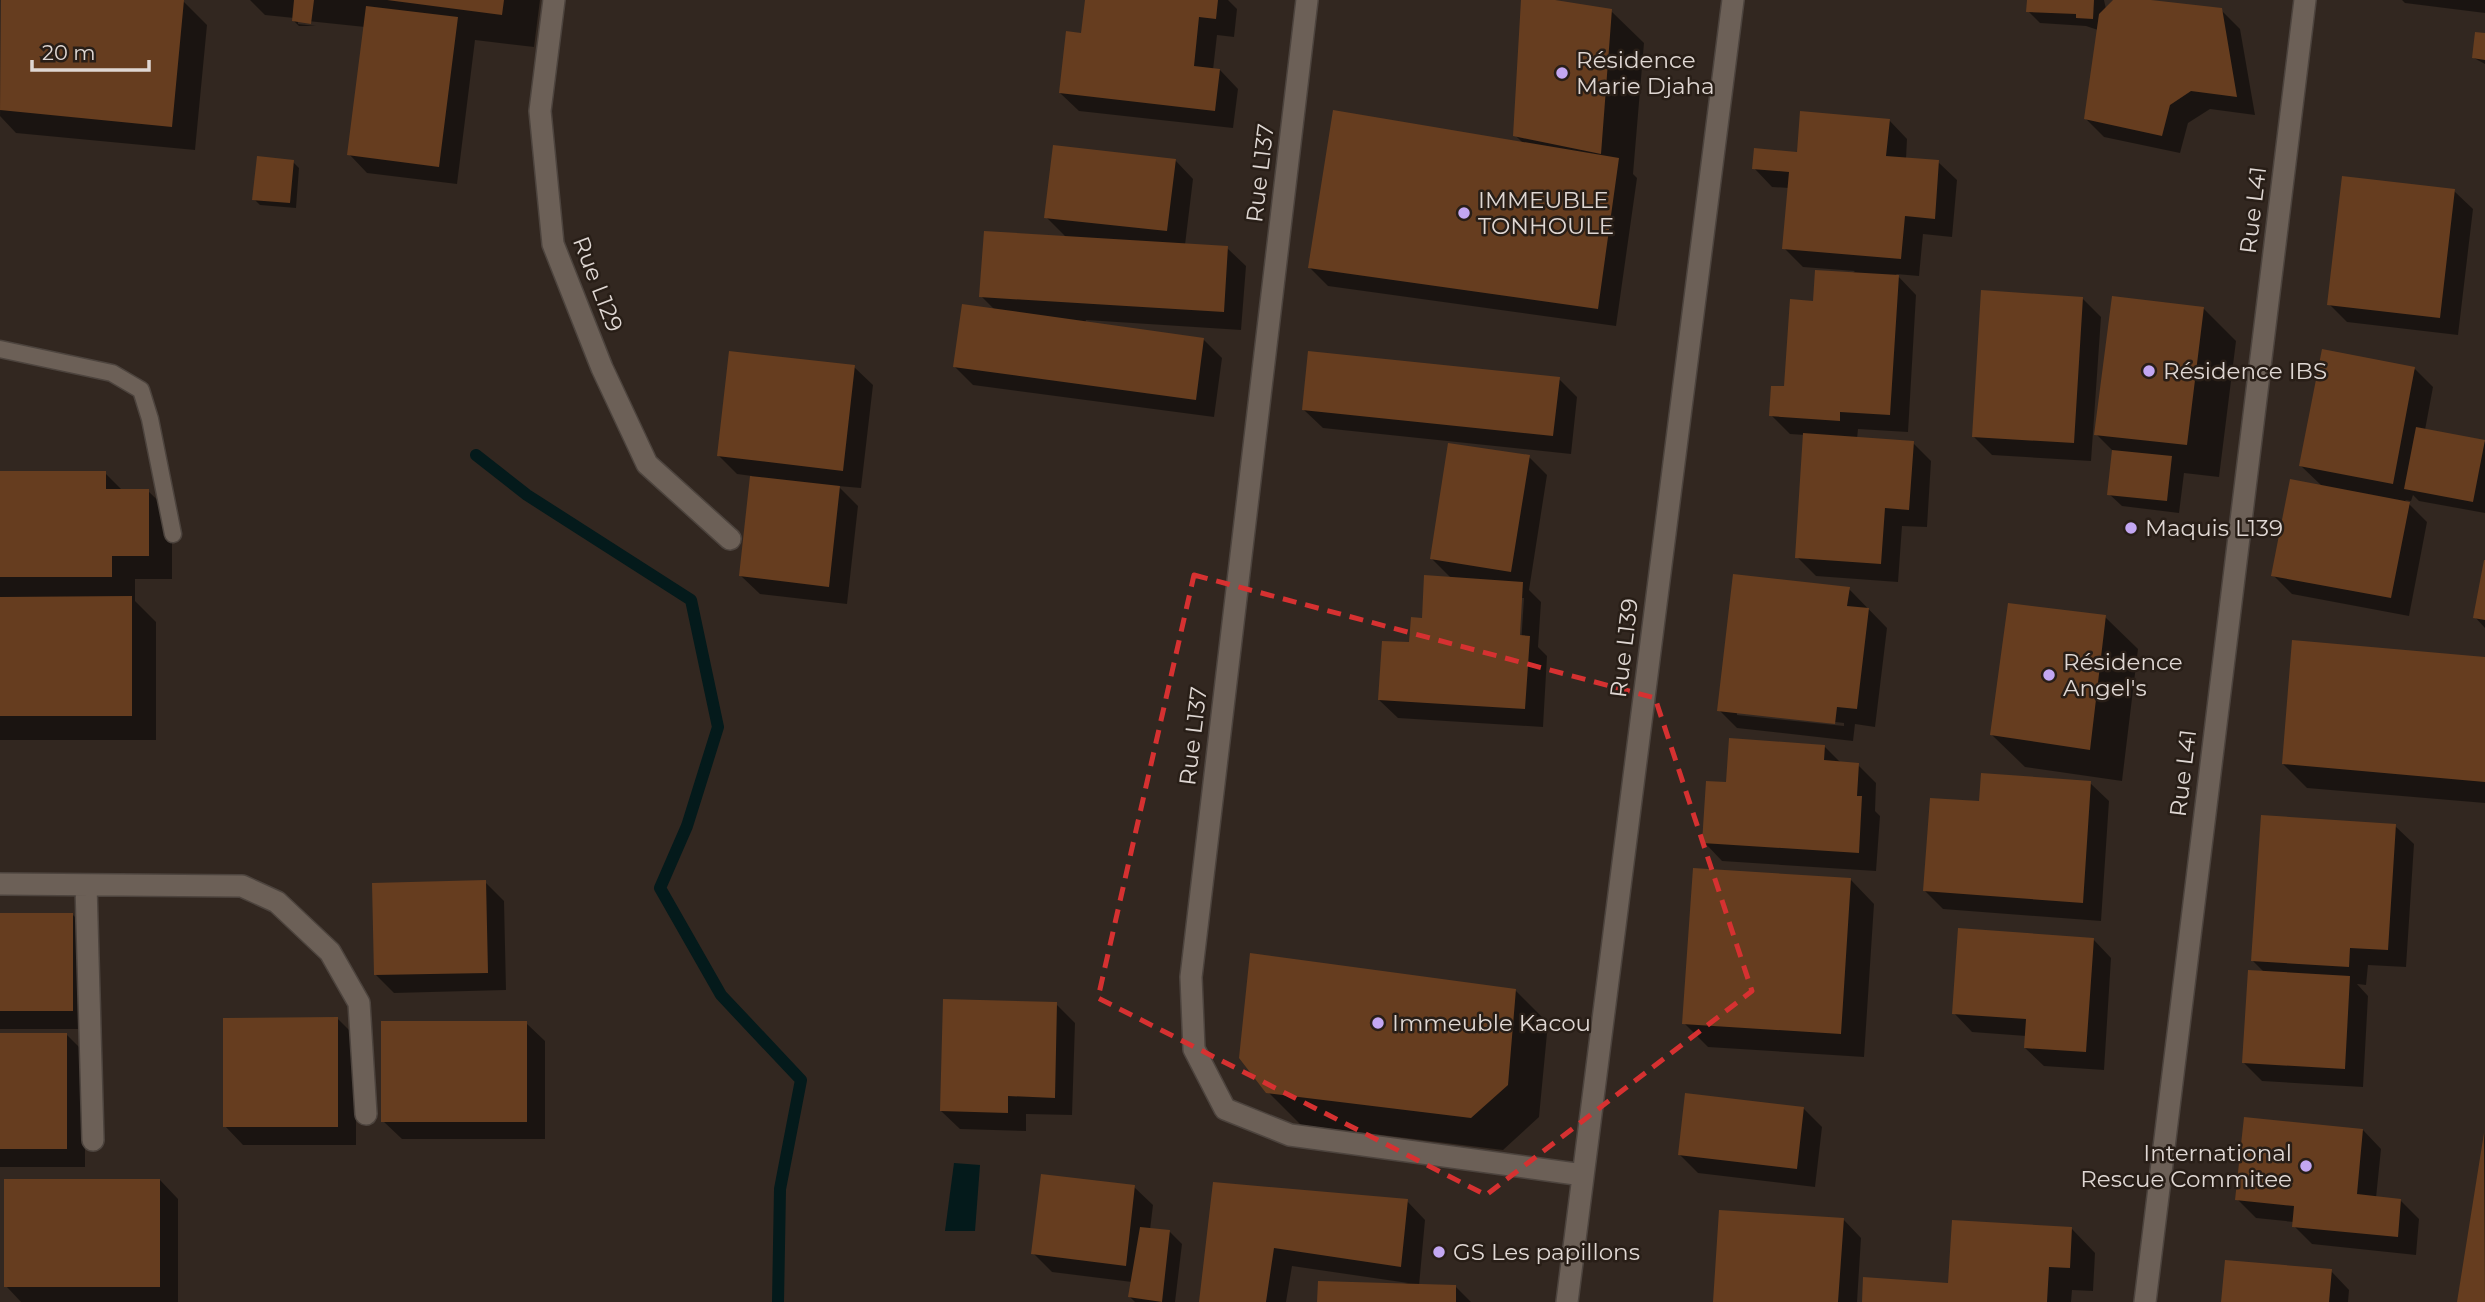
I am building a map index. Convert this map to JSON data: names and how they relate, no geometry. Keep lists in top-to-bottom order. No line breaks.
{"streets":{"street":["Rue L137","Rue L41","Rue L129","Rue L139"]},"crossings":[["Rue L137","Rue L139"]],"places":["Résidence Marie Djaha","IMMEUBLE TONHOULE","Résidence IBS","Maquis L139","Résidence Angel's","Immeuble Kacou","International Rescue Commitee","GS Les papillons"],"scale_bar":"20 m"}
